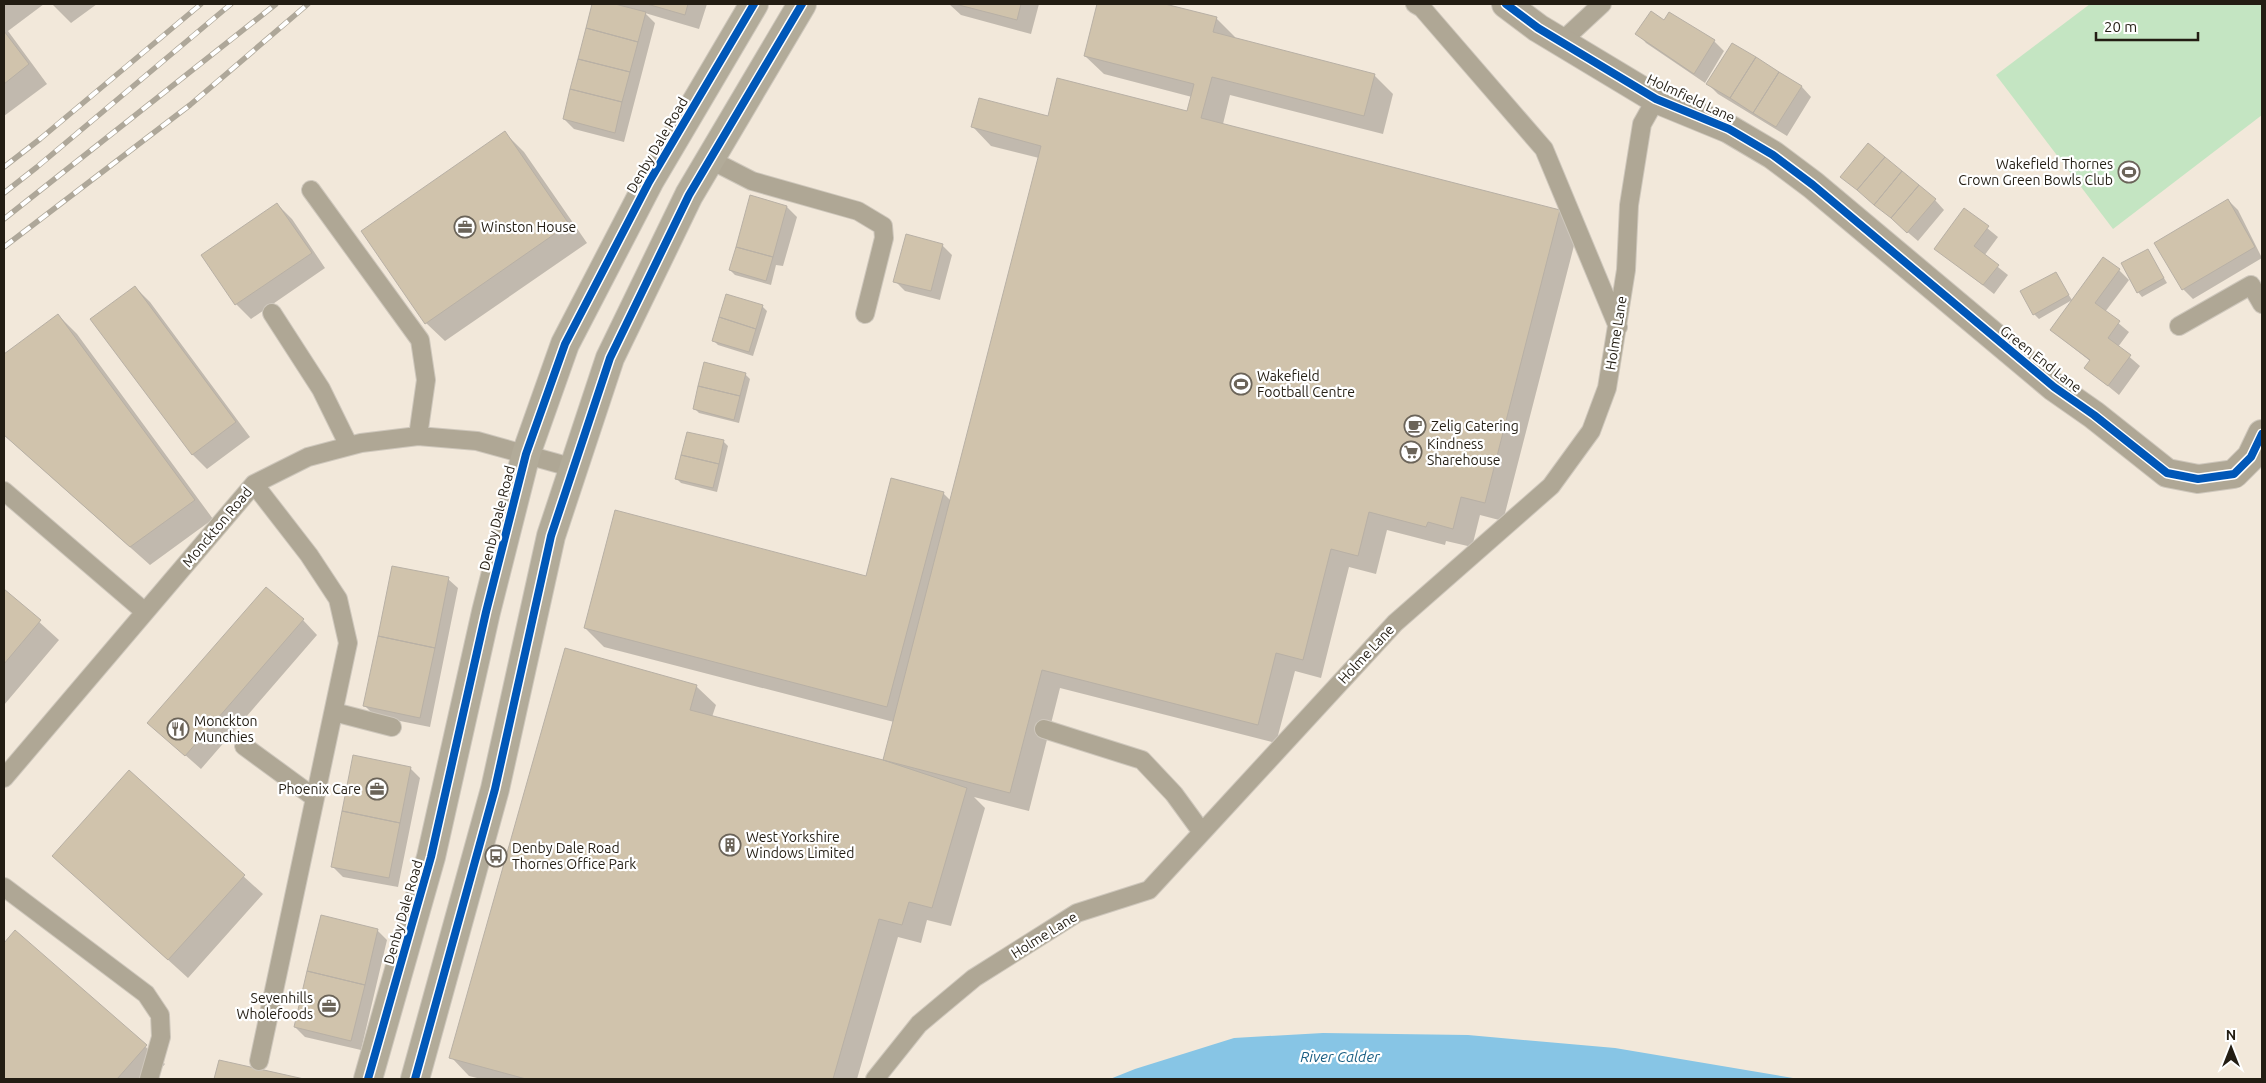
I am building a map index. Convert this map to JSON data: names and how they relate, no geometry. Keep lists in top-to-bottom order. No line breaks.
{"streets":{"main road":["Denby Dale Road"],"street":["Holmfield Lane","Green End Lane"],"lane":["Holme Lane","Monckton Road"]},"crossings":[["Holmfield Lane","Holme Lane"],["Holmfield Lane","Green End Lane"],["Denby Dale Road","Monckton Road"]],"water":["River Calder"],"places":{"sports":["Wakefield Thornes Crown Green Bowls Club","Wakefield Football Centre"],"office":["Winston House","Phoenix Care","Sevenhills Wholefoods"],"cafe":["Zelig Catering"],"supermarket":["Kindness Sharehouse"],"restaurant":["Monckton Munchies"],"building":["West Yorkshire Windows Limited"],"bus stop":["Denby Dale Road Thornes Office Park"]},"scale_bar":"20 m","north":"top"}
